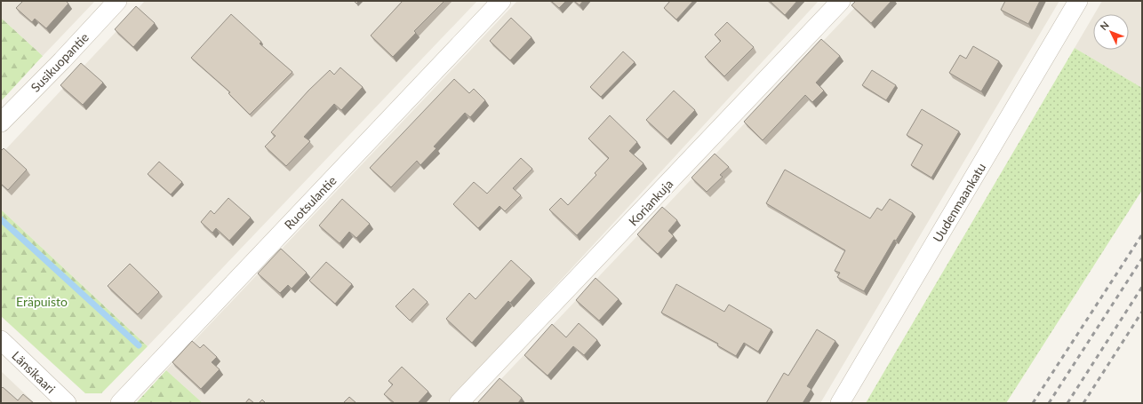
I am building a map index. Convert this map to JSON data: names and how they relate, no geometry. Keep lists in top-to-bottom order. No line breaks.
{"streets":{"street":["Susikuopantie","Ruotsulantie","Koriankuja","Uudenmaankatu","Länsikaari"]},"parks":["Eräpuisto"],"north":"top left"}
